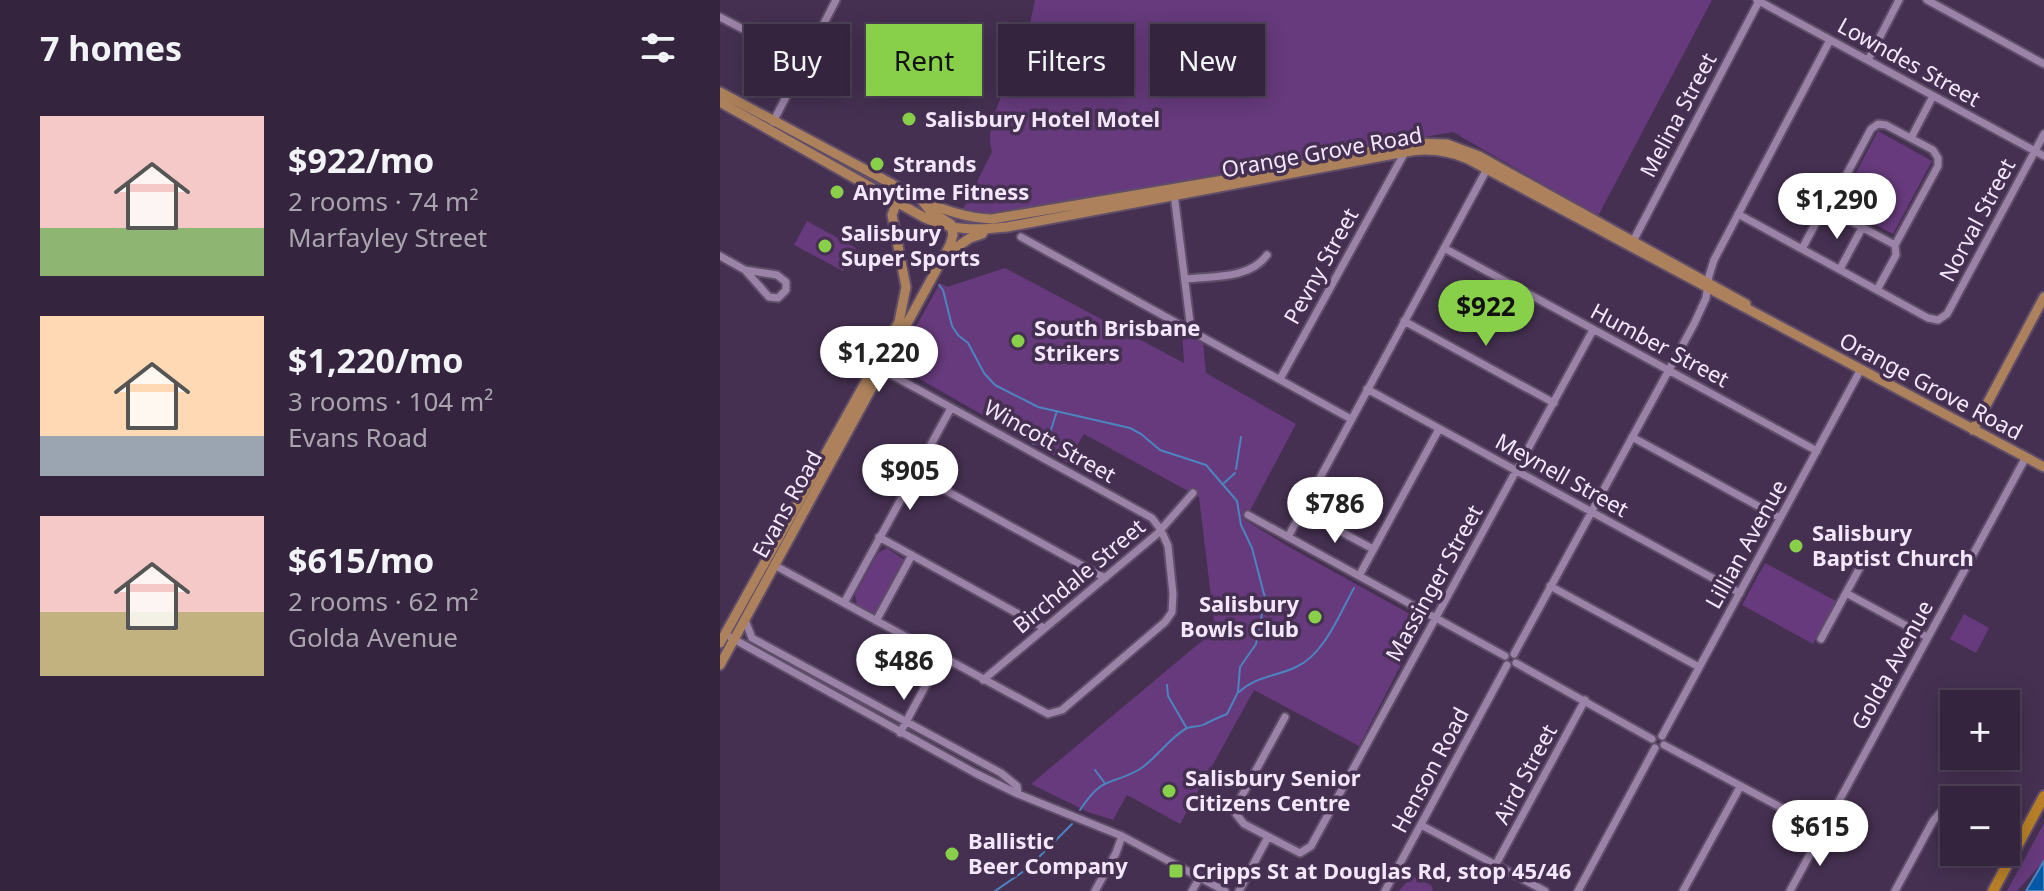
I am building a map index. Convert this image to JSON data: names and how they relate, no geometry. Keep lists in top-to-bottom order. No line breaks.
{"streets":{"main road":["Orange Grove Road","Evans Road"],"street":["Lowndes Street","Melina Street","Norval Street","Pevny Street","Humber Street","Wincott Street","Meynell Street","Lillian Avenue","Birchdale Street","Massinger Street","Golda Avenue","Henson Road","Aird Street"]},"crossings":[["Lowndes Street","Melina Street"],["Lowndes Street","Norval Street"],["Lowndes Street","Henson Road"],["Melina Street","Orange Grove Road"],["Orange Grove Road","Pevny Street"],["Orange Grove Road","Evans Road"],["Orange Grove Road","Lillian Avenue"],["Orange Grove Road","Golda Avenue"],["Orange Grove Road","Henson Road"],["Humber Street","Lillian Avenue"],["Humber Street","Massinger Street"],["Humber Street","Henson Road"],["Wincott Street","Evans Road"],["Wincott Street","Birchdale Street"],["Meynell Street","Lillian Avenue"],["Meynell Street","Massinger Street"],["Meynell Street","Henson Road"]],"places":{"other":["Salisbury Hotel Motel","Strands","Anytime Fitness","Salisbury Super Sports","South Brisbane Strikers","Salisbury Baptist Church","Salisbury Bowls Club","Salisbury Senior Citizens Centre","Ballistic Beer Company"],"transit":["Cripps St at Douglas Rd, stop 45/46"]},"page":{"heading":"7 homes","chip":["Buy","Rent","Filters","New"],"list":[{"name":"$922/mo","note":"2 rooms · 74 m² · Marfayley Street"},{"name":"$1,220/mo","note":"3 rooms · 104 m² · Evans Road"},{"name":"$615/mo","note":"2 rooms · 62 m² · Golda Avenue"}],"price":["$1,290","$922","$1,220","$905","$786","$486","$615"],"map_buttons":["+","−"]}}
